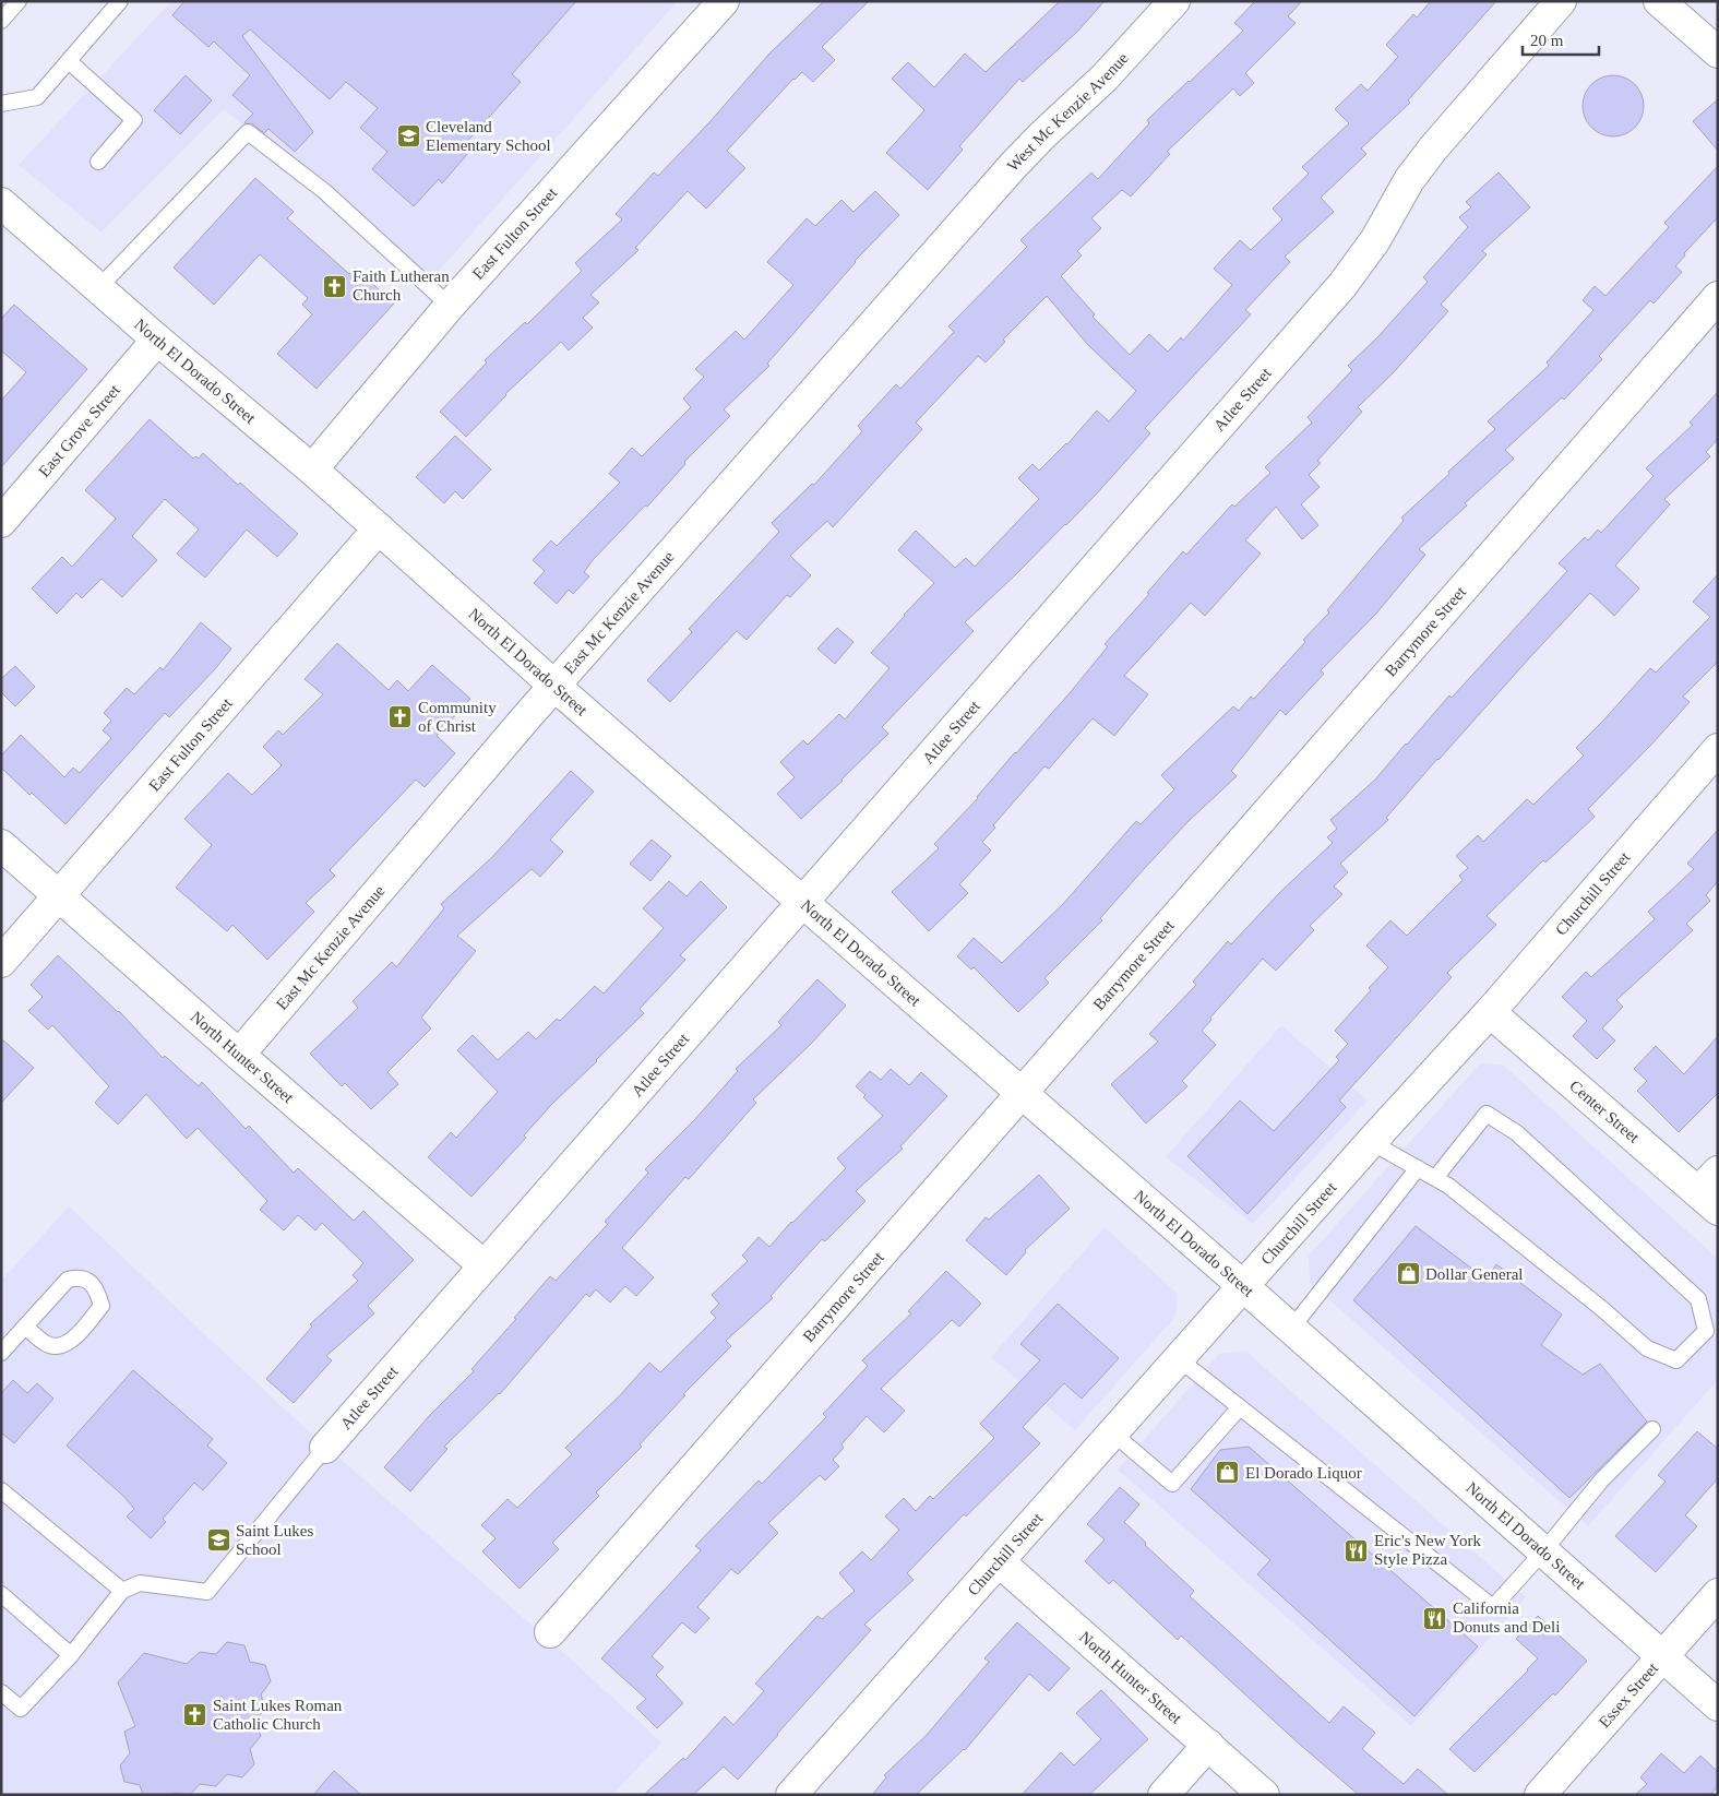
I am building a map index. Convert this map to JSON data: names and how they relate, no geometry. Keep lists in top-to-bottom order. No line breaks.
{"streets":{"street":["West Mc Kenzie Avenue","East Fulton Street","North El Dorado Street","Atlee Street","East Grove Street","East Mc Kenzie Avenue","Barrymore Street","Churchill Street","North Hunter Street","Center Street","Essex Street"]},"crossings":[["West Mc Kenzie Avenue","East Mc Kenzie Avenue"],["East Fulton Street","North El Dorado Street"],["East Fulton Street","North Hunter Street"],["North El Dorado Street","Atlee Street"],["North El Dorado Street","East Grove Street"],["North El Dorado Street","East Mc Kenzie Avenue"],["North El Dorado Street","Barrymore Street"],["North El Dorado Street","Churchill Street"],["North El Dorado Street","Essex Street"],["Atlee Street","North Hunter Street"],["East Mc Kenzie Avenue","North Hunter Street"],["Churchill Street","North Hunter Street"],["Churchill Street","Center Street"]],"places":{"school or university":["Cleveland Elementary School","Saint Lukes School"],"church":["Faith Lutheran Church","Community of Christ","Saint Lukes Roman Catholic Church"],"shop":["Dollar General","El Dorado Liquor"],"restaurant":["Eric's New York Style Pizza","California Donuts and Deli"]},"scale_bar":"20 m"}
